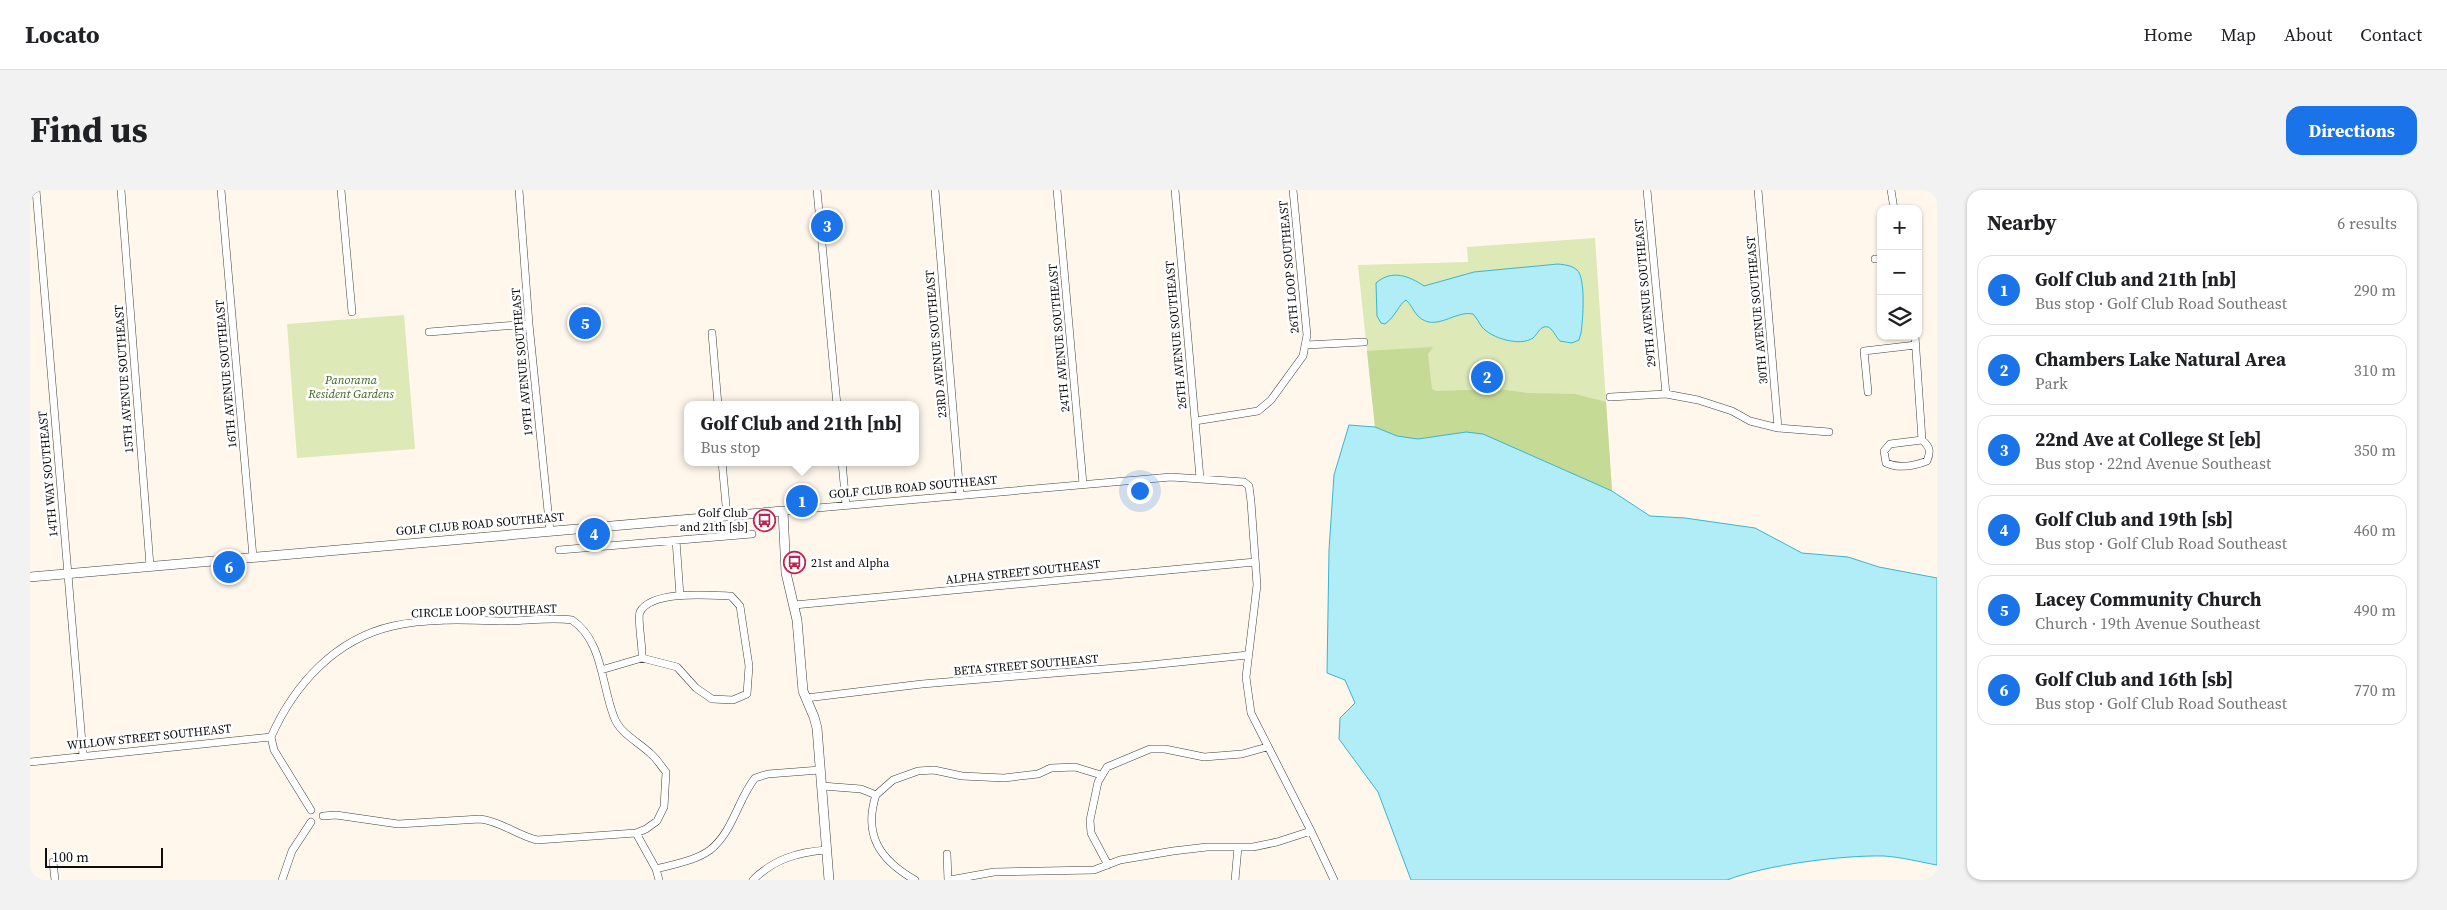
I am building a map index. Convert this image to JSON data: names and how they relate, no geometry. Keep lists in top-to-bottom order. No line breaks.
{"streets":{"street":["26TH LOOP SOUTHEAST","29TH AVENUE SOUTHEAST","30TH AVENUE SOUTHEAST","26TH AVENUE SOUTHEAST","24TH AVENUE SOUTHEAST","23RD AVENUE SOUTHEAST","19TH AVENUE SOUTHEAST","16TH AVENUE SOUTHEAST","15TH AVENUE SOUTHEAST","14TH WAY SOUTHEAST","GOLF CLUB ROAD SOUTHEAST","ALPHA STREET SOUTHEAST","CIRCLE LOOP SOUTHEAST","BETA STREET SOUTHEAST","WILLOW STREET SOUTHEAST"]},"crossings":[["26TH LOOP SOUTHEAST","26TH AVENUE SOUTHEAST"],["26TH AVENUE SOUTHEAST","GOLF CLUB ROAD SOUTHEAST"],["24TH AVENUE SOUTHEAST","GOLF CLUB ROAD SOUTHEAST"],["23RD AVENUE SOUTHEAST","GOLF CLUB ROAD SOUTHEAST"],["19TH AVENUE SOUTHEAST","GOLF CLUB ROAD SOUTHEAST"],["16TH AVENUE SOUTHEAST","GOLF CLUB ROAD SOUTHEAST"],["15TH AVENUE SOUTHEAST","GOLF CLUB ROAD SOUTHEAST"],["14TH WAY SOUTHEAST","GOLF CLUB ROAD SOUTHEAST"],["14TH WAY SOUTHEAST","WILLOW STREET SOUTHEAST"],["GOLF CLUB ROAD SOUTHEAST","ALPHA STREET SOUTHEAST"],["CIRCLE LOOP SOUTHEAST","WILLOW STREET SOUTHEAST"]],"parks":["Panorama Resident Gardens"],"places":{"bus stop":["Golf Club and 21th [sb]","21st and Alpha"]},"scale_bar":"100 m","page":{"header":"Locato","nav":["Home","Map","About","Contact"],"title":"Find us","buttons":"Directions","heading":["Nearby","6 results"],"map_buttons":["+","−"],"pins":["3","5","2","1","4","6"],"list":[{"mark":"1","name":"Golf Club and 21th [nb]","note":"Bus stop · Golf Club Road Southeast","value":"290 m"},{"mark":"2","name":"Chambers Lake Natural Area","note":"Park","value":"310 m"},{"mark":"3","name":"22nd Ave at College St [eb]","note":"Bus stop · 22nd Avenue Southeast","value":"350 m"},{"mark":"4","name":"Golf Club and 19th [sb]","note":"Bus stop · Golf Club Road Southeast","value":"460 m"},{"mark":"5","name":"Lacey Community Church","note":"Church · 19th Avenue Southeast","value":"490 m"},{"mark":"6","name":"Golf Club and 16th [sb]","note":"Bus stop · Golf Club Road Southeast","value":"770 m"}],"popup":["Golf Club and 21th [nb]","Bus stop"],"scale":"100 m"}}
